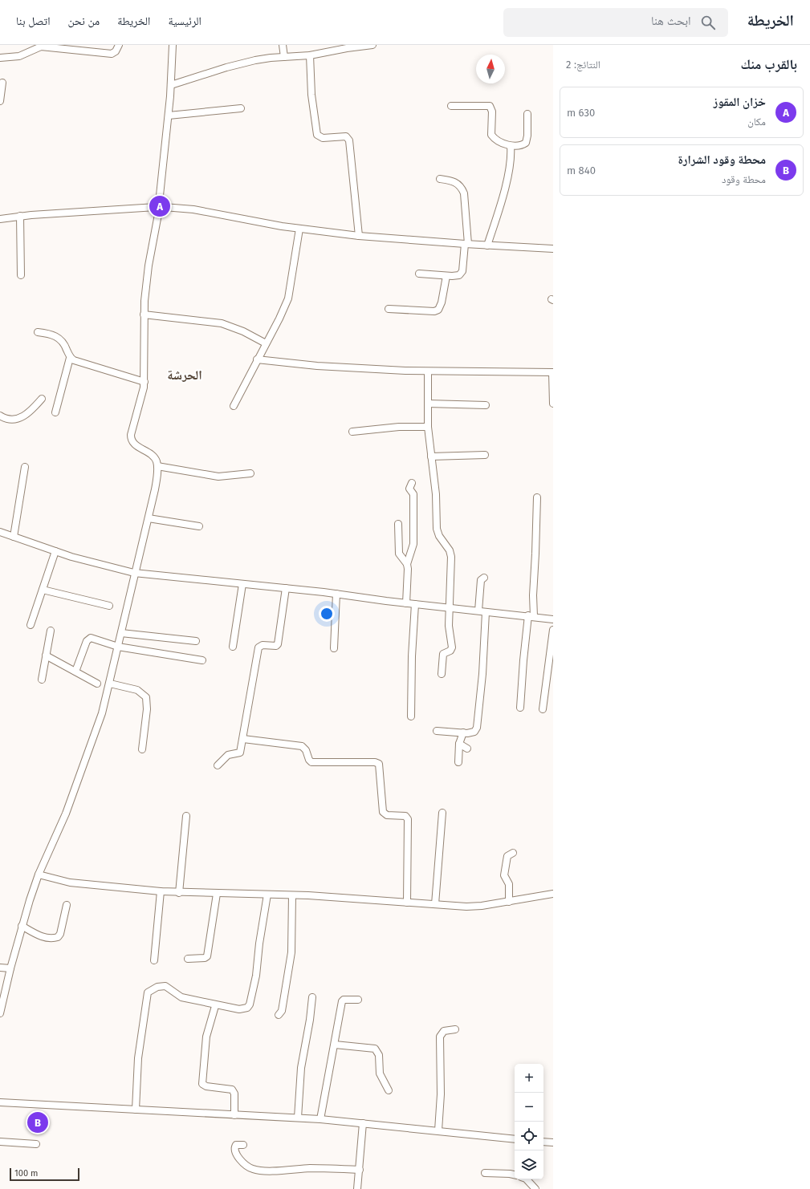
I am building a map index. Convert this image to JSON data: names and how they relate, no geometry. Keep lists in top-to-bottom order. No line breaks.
{"districts":["الحرشة"],"scale_bar":"100 m","north":"top","page":{"header":"الخريطة","search":"ابحث هنا","nav":["الرئيسية","الخريطة","من نحن","اتصل بنا"],"heading":["بالقرب منك","النتائج: 2"],"list":[{"mark":"A","name":"خزان المقوز","note":"مكان","value":"630 m"},{"mark":"B","name":"محطة وقود الشرارة","note":"محطة وقود","value":"840 m"}],"pins":["A","B"],"map_buttons":["+","−"],"scale":"100 m"}}
